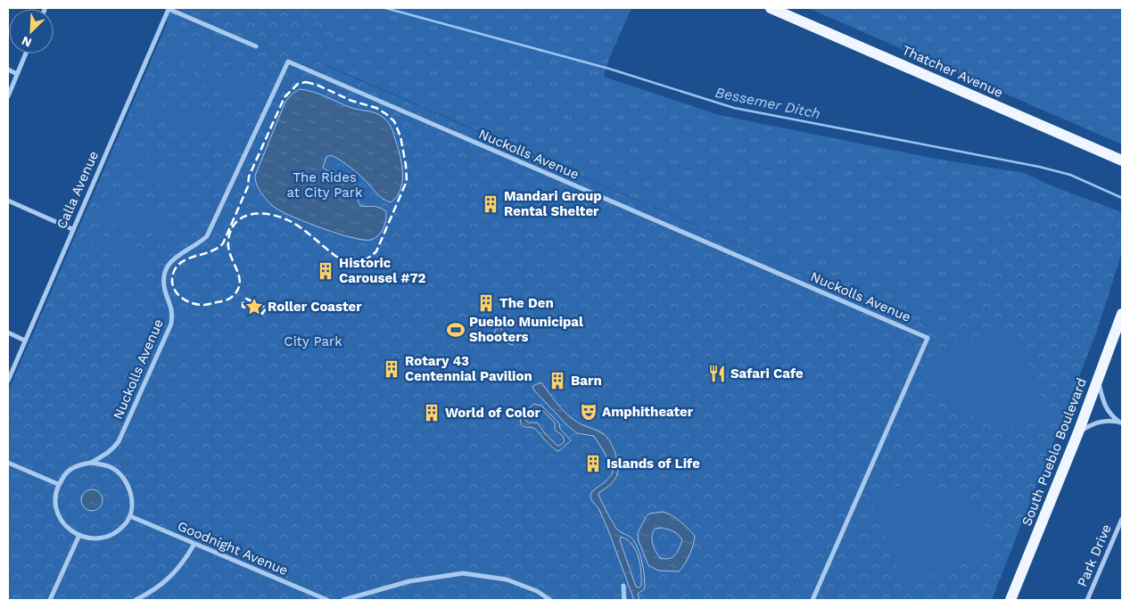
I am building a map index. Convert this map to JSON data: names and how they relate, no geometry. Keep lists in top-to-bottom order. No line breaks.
{"streets":{"main road":["Thatcher Avenue","South Pueblo Boulevard"],"street":["Nuckolls Avenue","Calla Avenue","Goodnight Avenue","Park Drive"]},"crossings":[["Nuckolls Avenue","Goodnight Avenue"]],"water":["Bessemer Ditch"],"parks":["The Rides at City Park","City Park"],"places":{"building":["Mandari Group Rental Shelter","Historic Carousel #72","The Den","Rotary 43 Centennial Pavilion","Barn","World of Color","Islands of Life"],"place":["Roller Coaster"],"sports":["Pueblo Municipal Shooters"],"restaurant":["Safari Cafe"],"theatre":["Amphitheater"]},"north":"bottom left"}
